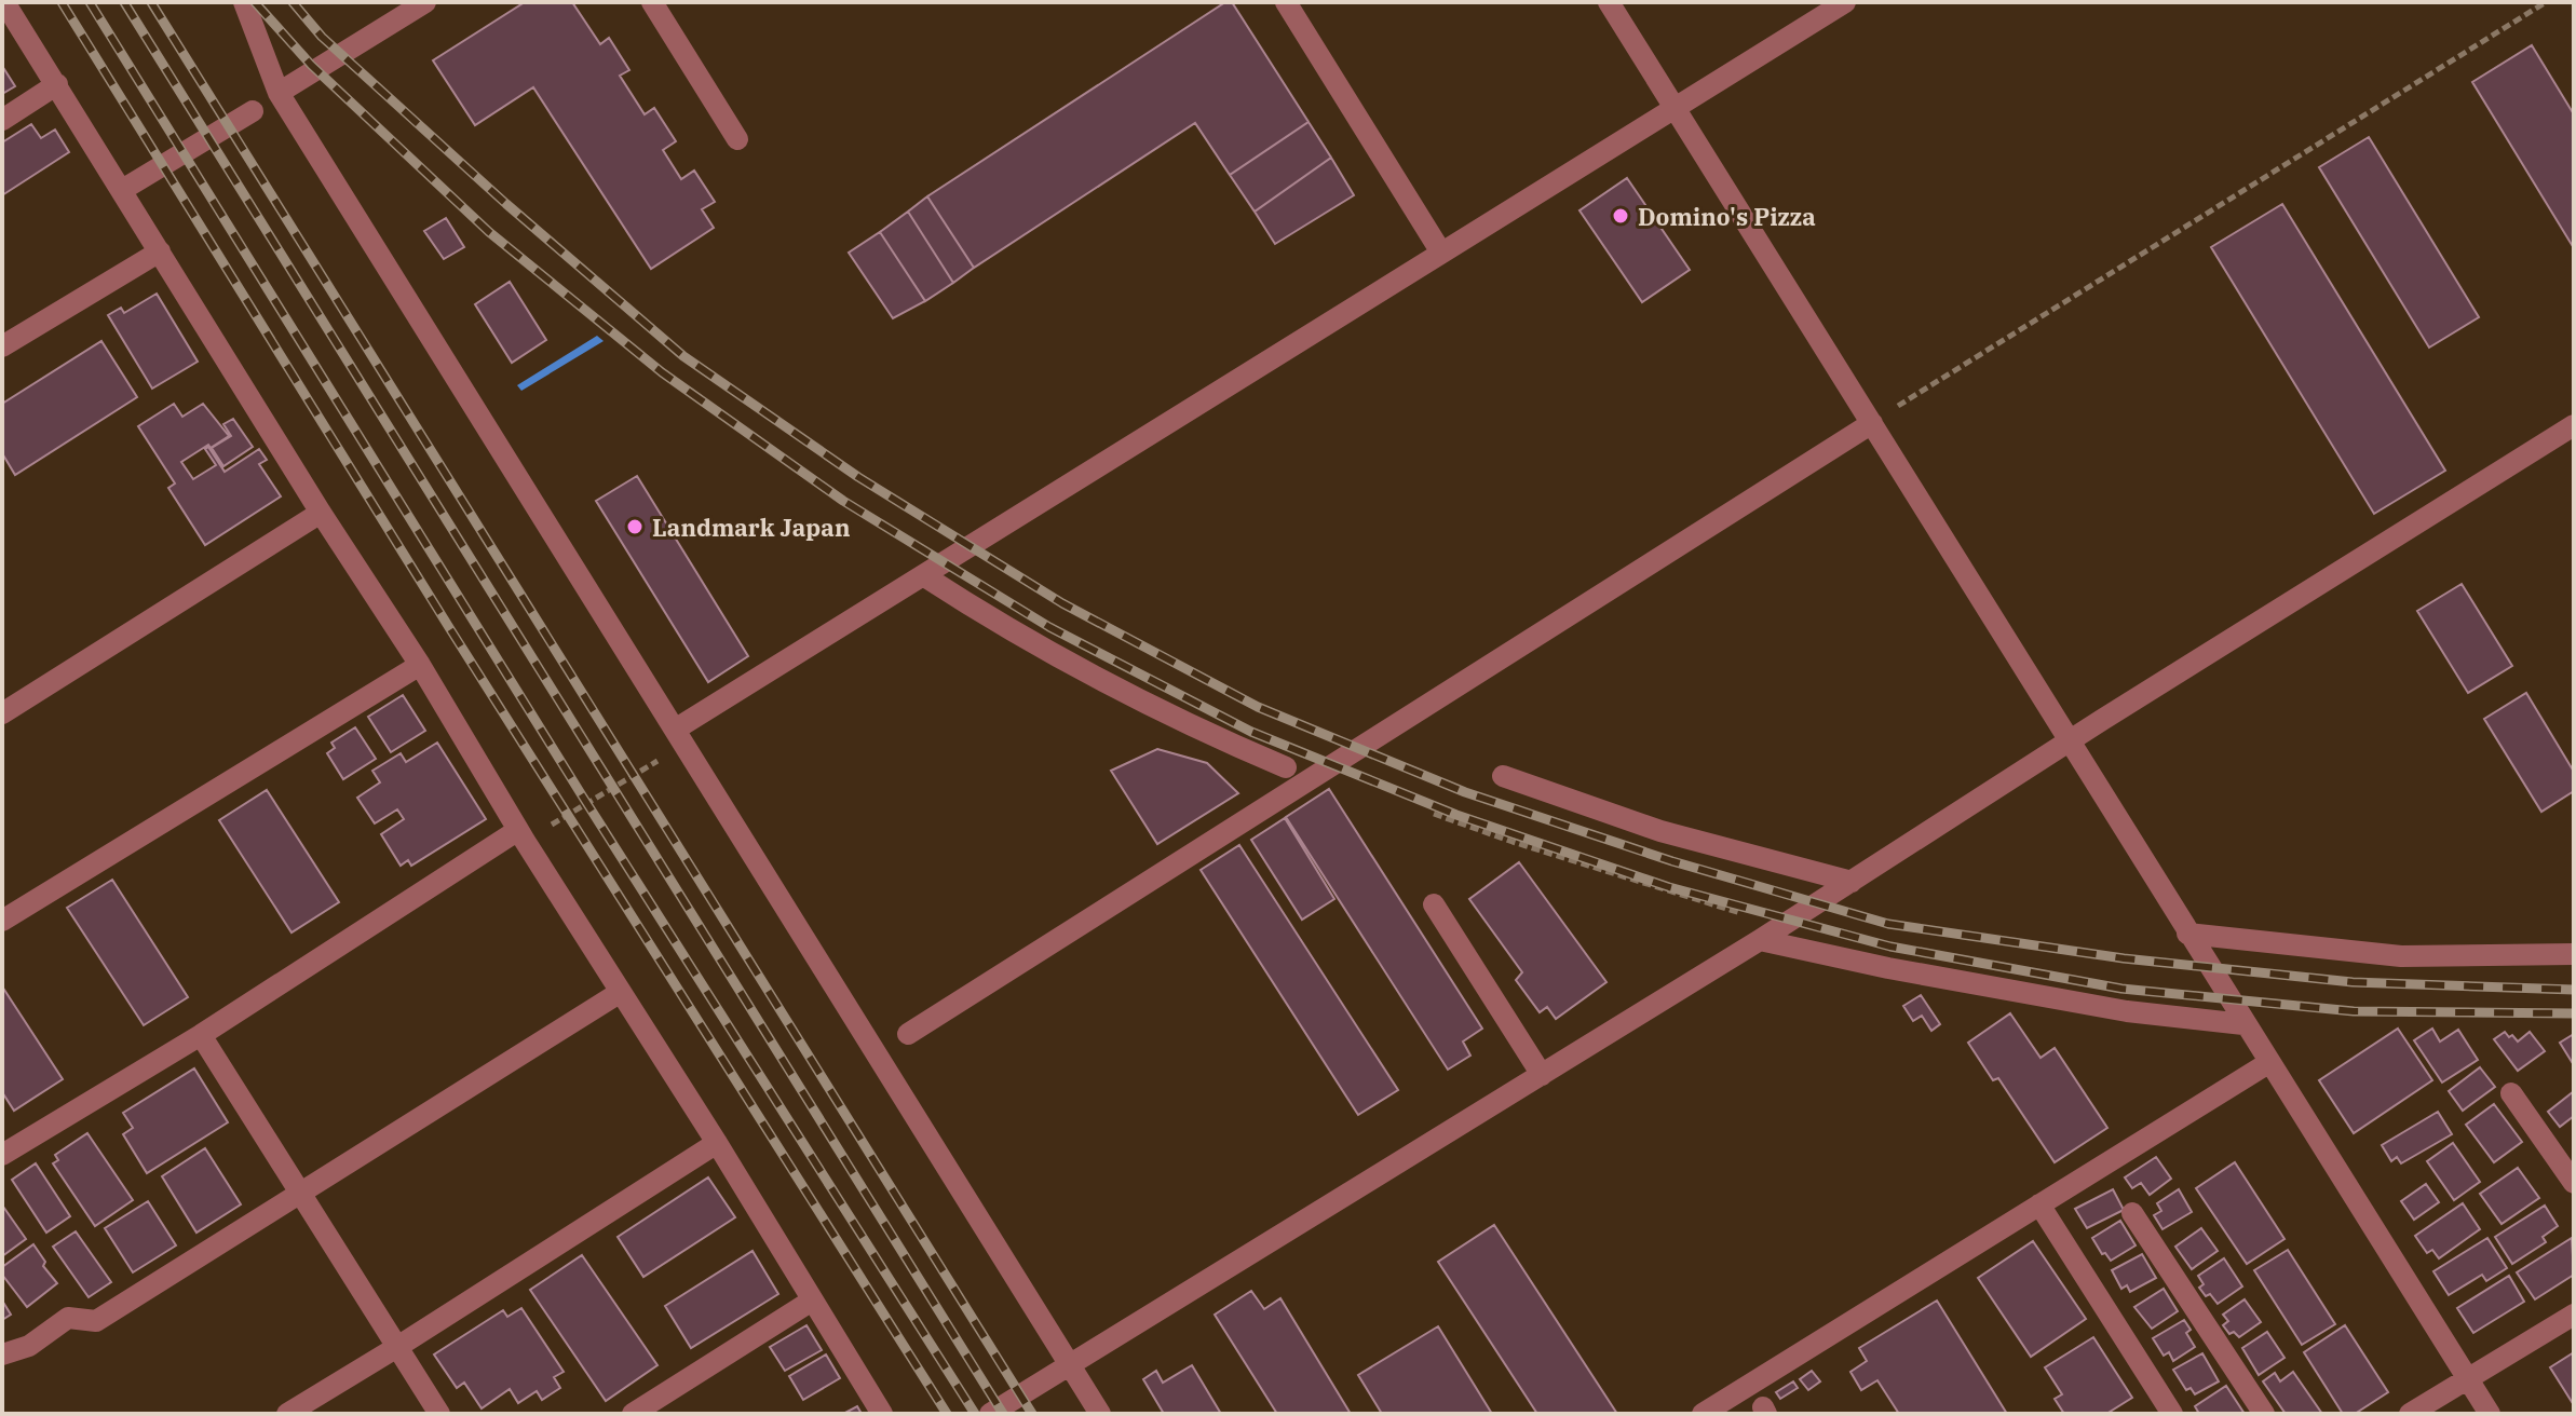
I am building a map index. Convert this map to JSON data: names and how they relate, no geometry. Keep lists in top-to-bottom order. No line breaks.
{"places":["Domino's Pizza","Landmark Japan"]}
